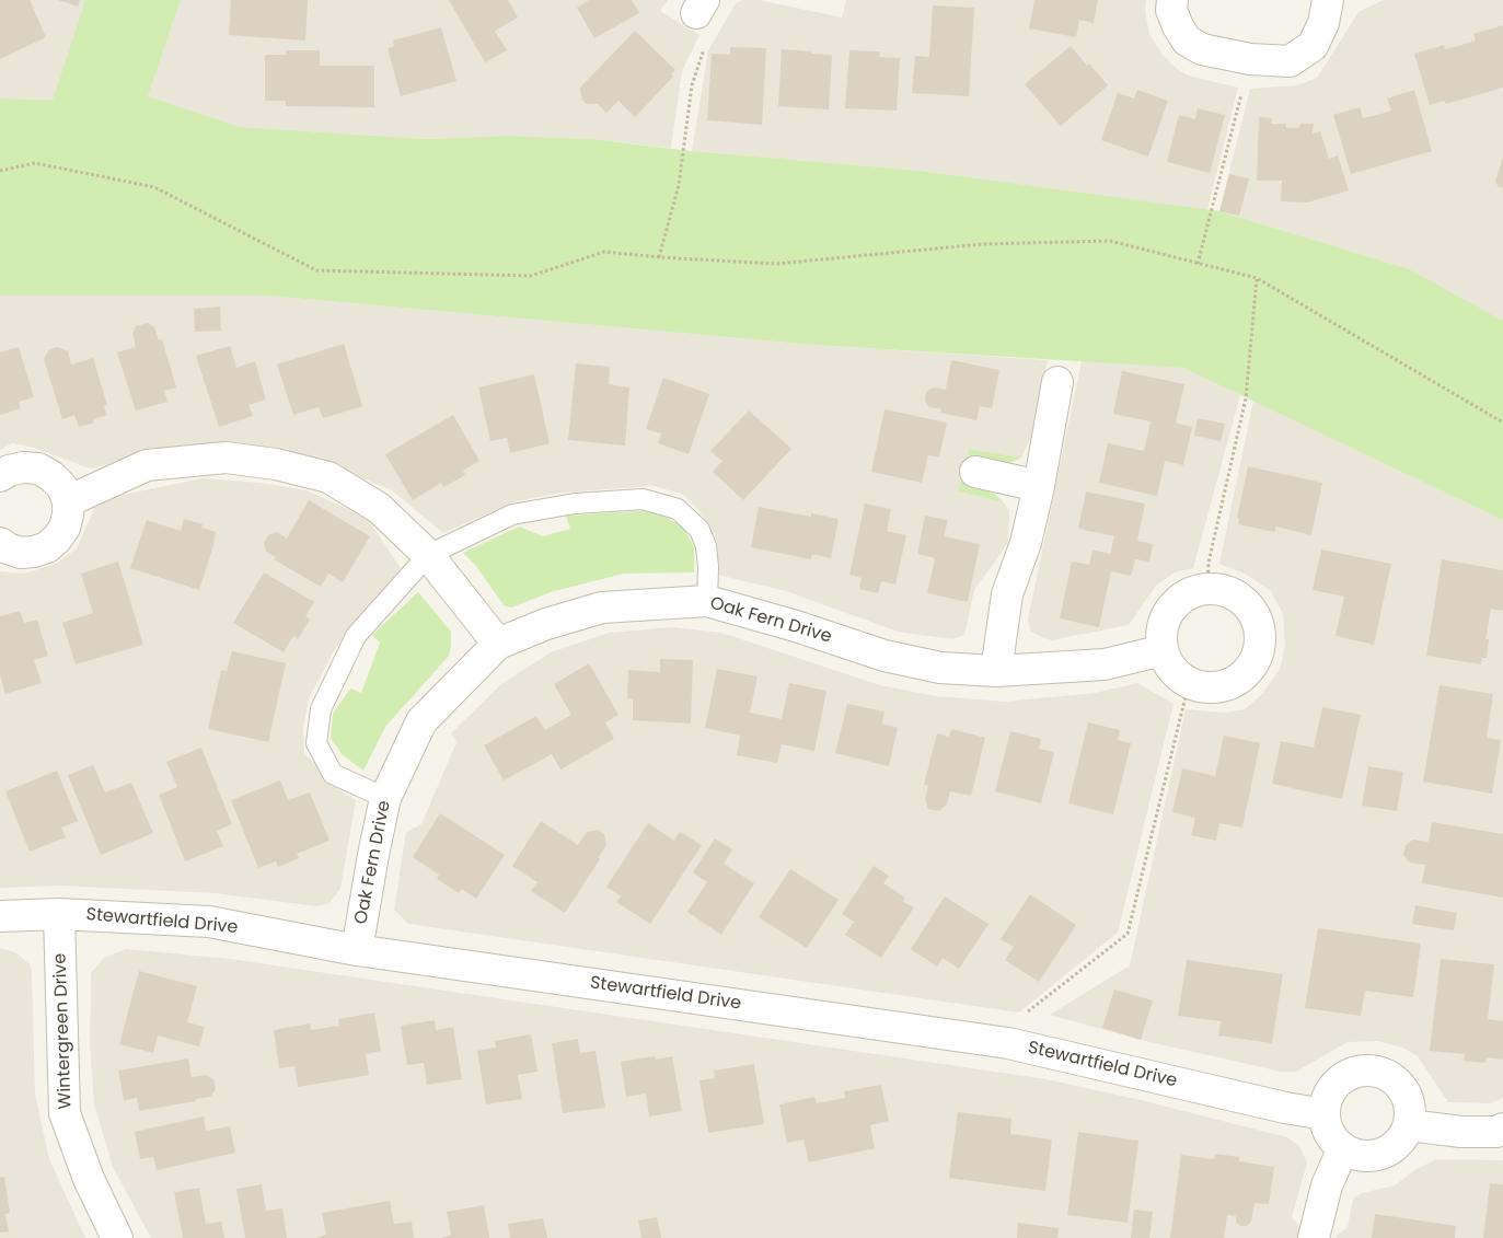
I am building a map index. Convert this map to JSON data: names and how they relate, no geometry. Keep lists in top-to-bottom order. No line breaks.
{"streets":{"street":["Oak Fern Drive","Stewartfield Drive","Wintergreen Drive"]},"crossings":[["Oak Fern Drive","Stewartfield Drive"],["Stewartfield Drive","Wintergreen Drive"]]}
